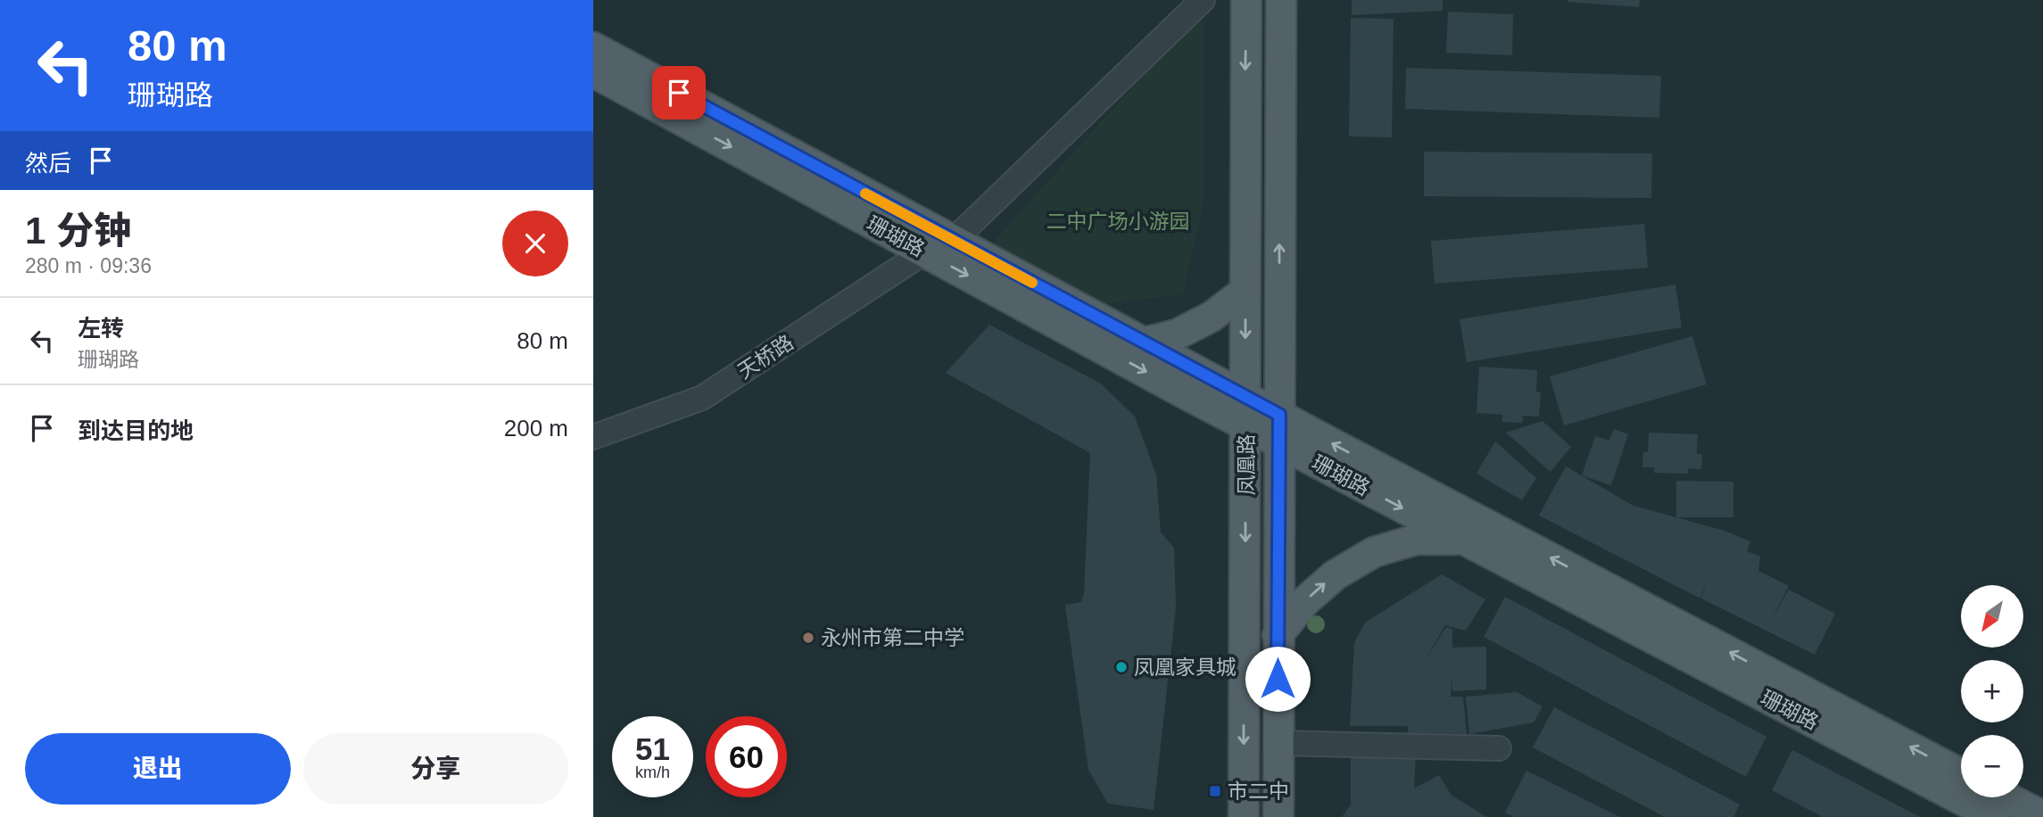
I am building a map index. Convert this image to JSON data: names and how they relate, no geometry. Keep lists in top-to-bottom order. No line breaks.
{"streets":{"main road":["珊瑚路","凤凰路"],"street":["天桥路"]},"crossings":[["珊瑚路","天桥路"],["珊瑚路","凤凰路"]],"parks":["二中广场小游园"],"places":{"other":["永州市第二中学","凤凰家具城"],"transit":["市二中"]},"north":"bottom left","page":{"turn":["80 m","珊瑚路"],"then":"然后","heading":["1 分钟","280 m · 09:36"],"list":[{"name":"左转","note":"珊瑚路","value":"80 m"},{"name":"到达目的地","value":"200 m"}],"map_buttons":["+","−"],"speed":"51 km/h","limit":"60","buttons":["退出","分享"]}}
